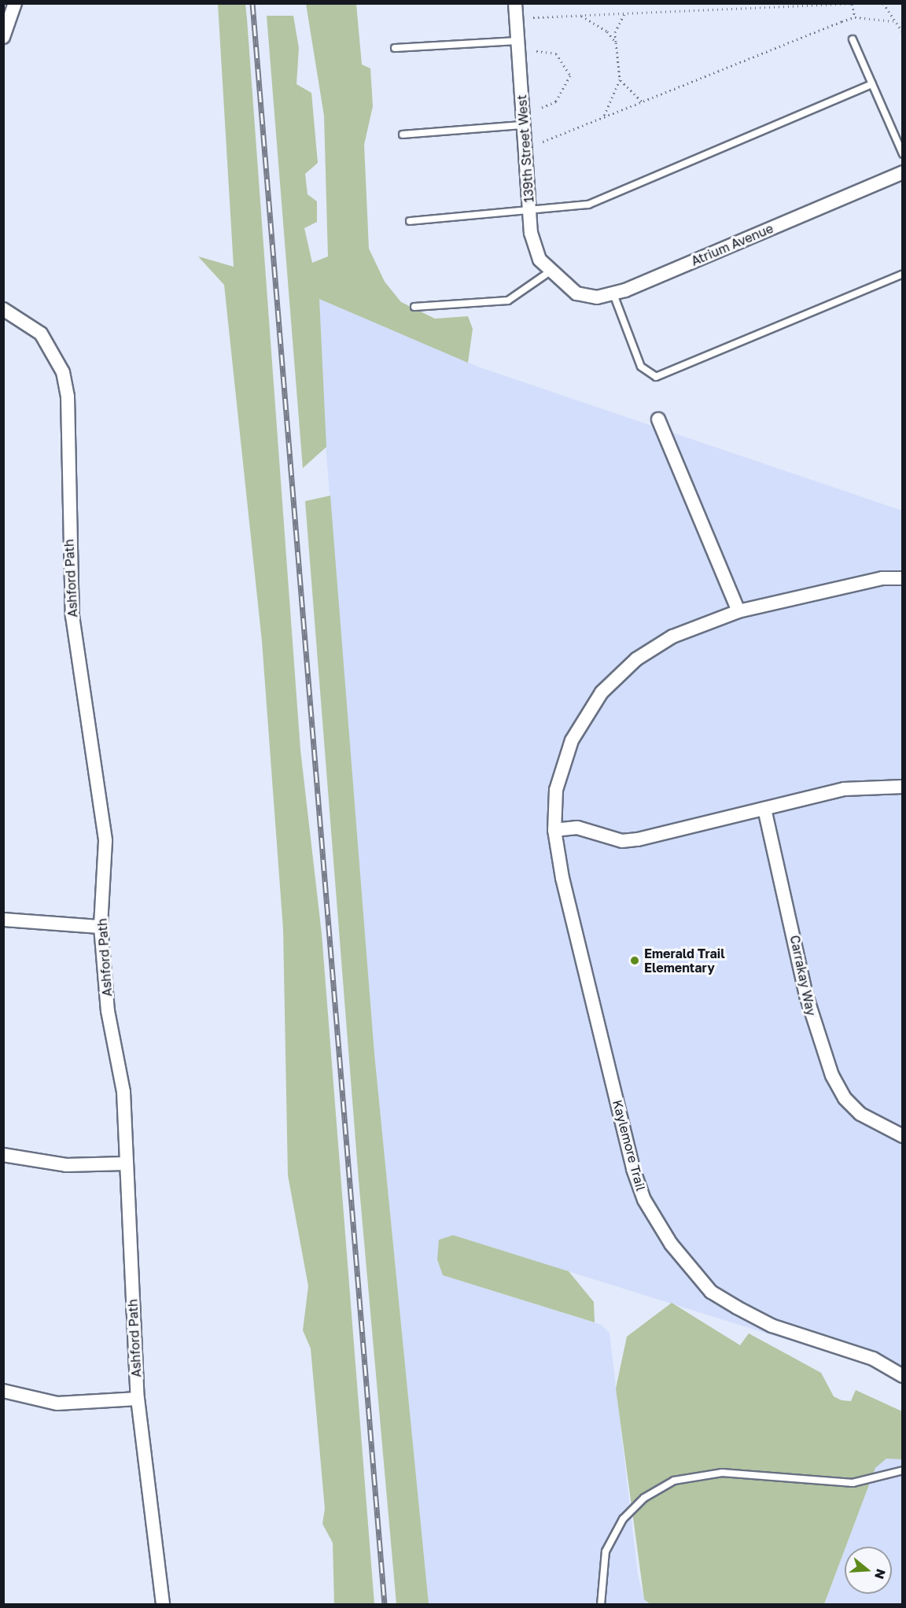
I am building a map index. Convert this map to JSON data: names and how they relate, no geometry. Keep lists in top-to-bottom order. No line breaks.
{"streets":{"street":["139th Street West","Atrium Avenue","Ashford Path","Carrakay Way","Kaylemore Trail"]},"crossings":[["139th Street West","Atrium Avenue"]],"places":["Emerald Trail Elementary"],"north":"right"}
